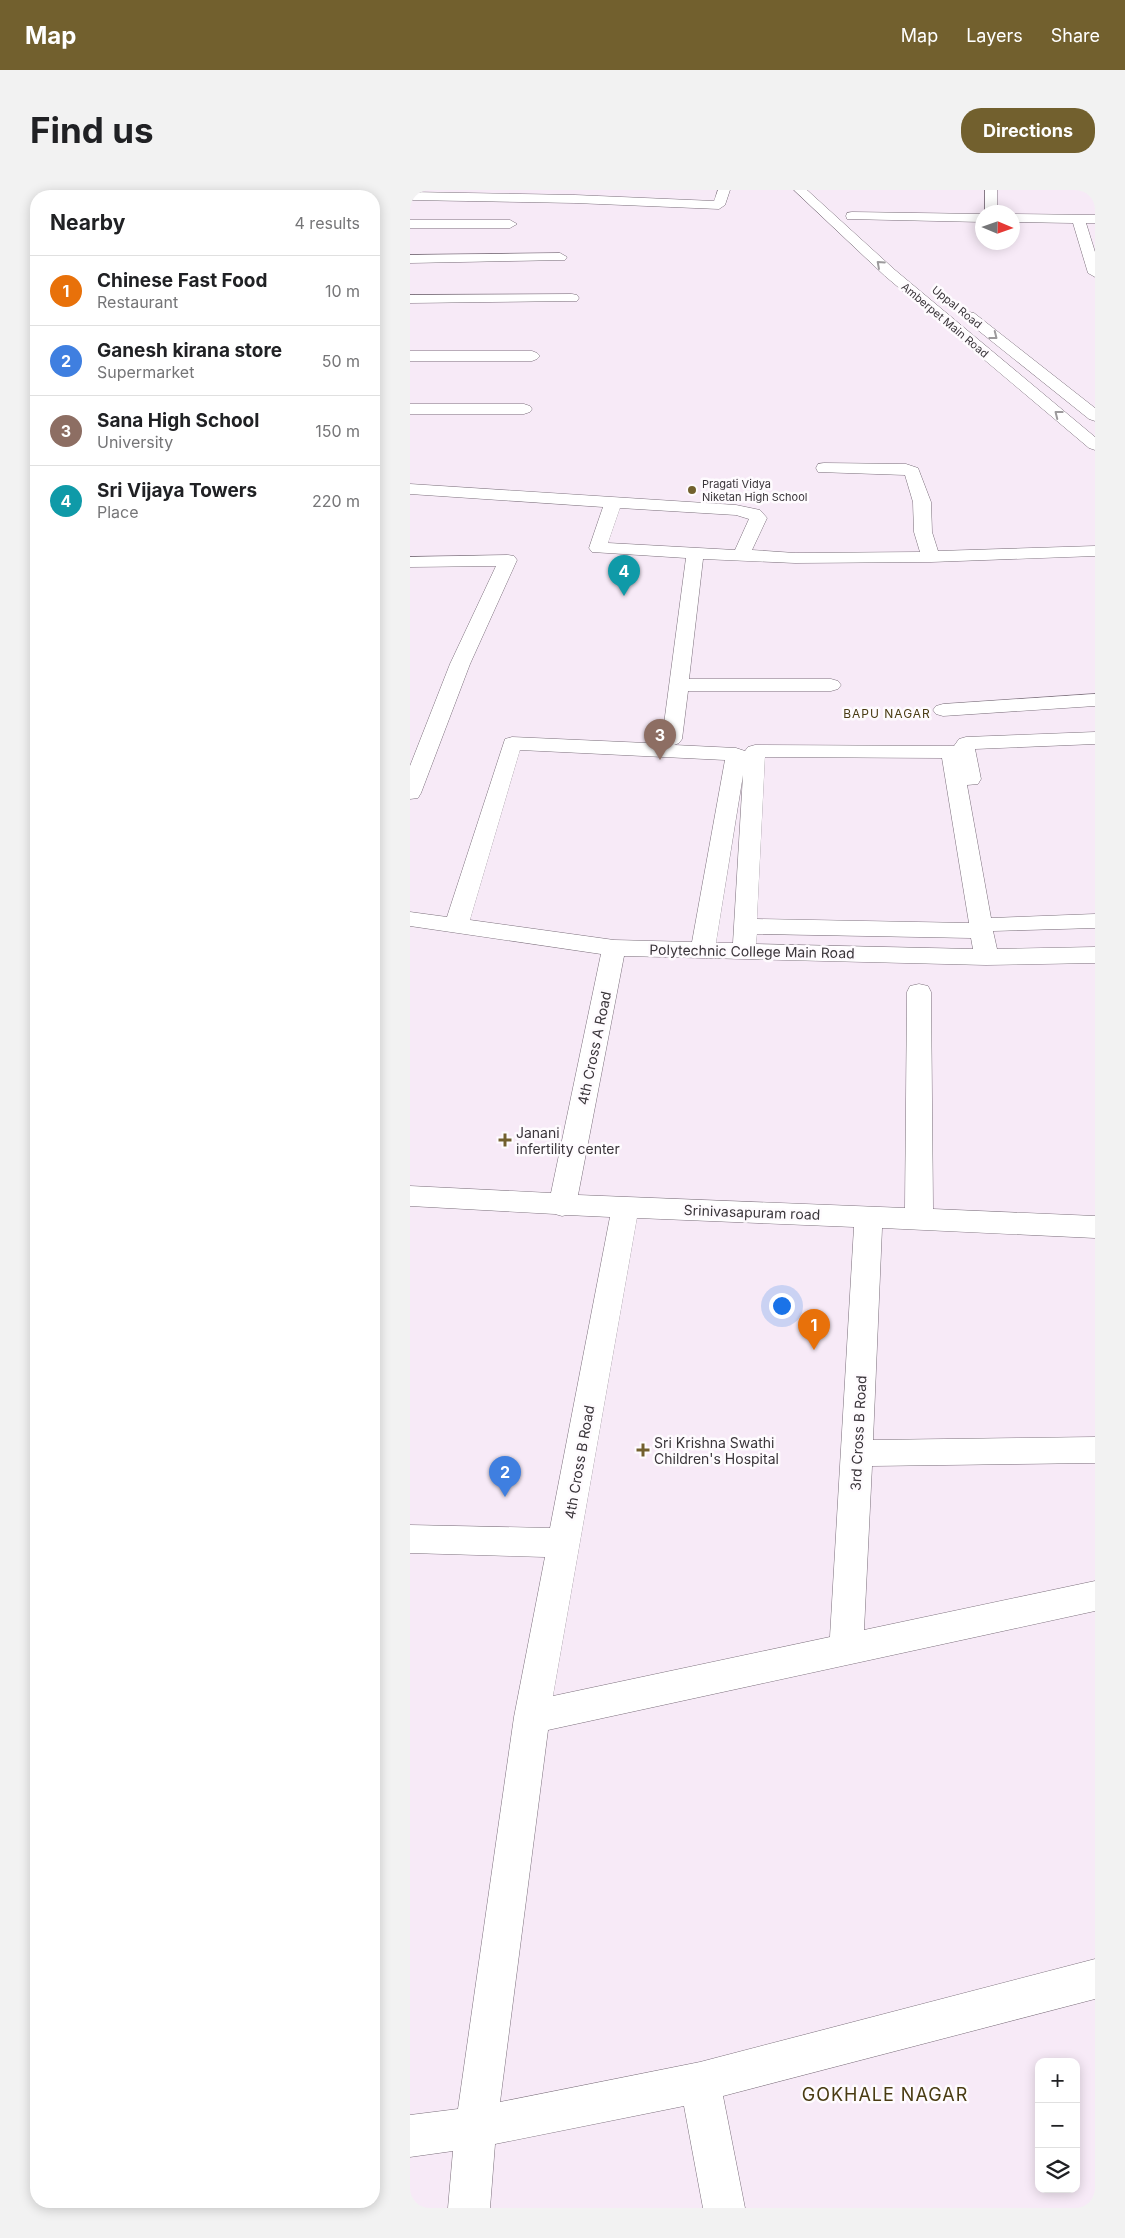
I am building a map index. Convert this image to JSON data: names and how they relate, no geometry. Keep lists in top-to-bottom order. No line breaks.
{"streets":{"main road":["Uppal Road","Amberpet Main Road","Polytechnic College Main Road","4th Cross A Road","Srinivasapuram road","3rd Cross B Road","4th Cross B Road"]},"crossings":[["Polytechnic College Main Road","4th Cross A Road"],["4th Cross A Road","Srinivasapuram road"],["Srinivasapuram road","3rd Cross B Road"],["Srinivasapuram road","4th Cross B Road"]],"one_way":["Uppal Road","Amberpet Main Road"],"districts":["BAPU NAGAR","GOKHALE NAGAR"],"places":{"other":["Pragati Vidya Niketan High School"],"health":["Janani infertility center","Sri Krishna Swathi Children's Hospital"]},"north":"right","page":{"header":"Map","nav":["Map","Layers","Share"],"buttons":"Directions","title":"Find us","heading":["Nearby","4 results"],"list":[{"mark":"1","name":"Chinese Fast Food","note":"Restaurant","value":"10 m"},{"mark":"2","name":"Ganesh kirana store","note":"Supermarket","value":"50 m"},{"mark":"3","name":"Sana High School","note":"University","value":"150 m"},{"mark":"4","name":"Sri Vijaya Towers","note":"Place","value":"220 m"}],"pins":["4","3","1","2"],"map_buttons":["+","−"]}}
